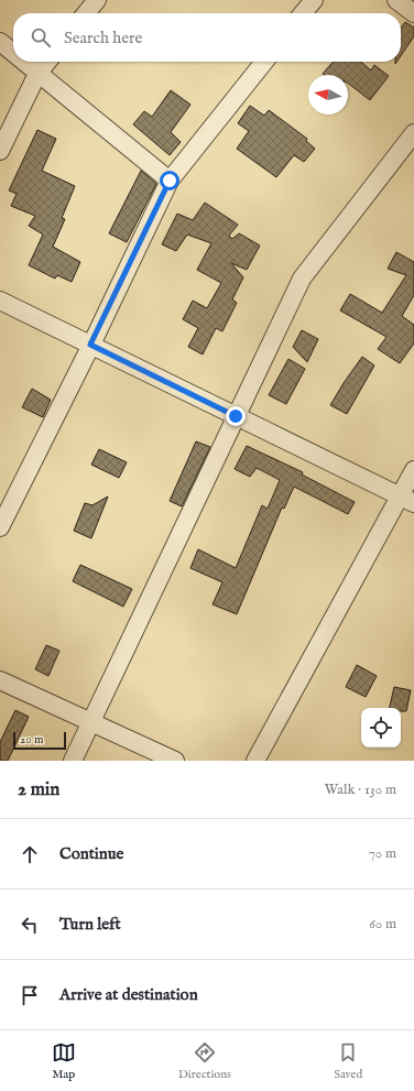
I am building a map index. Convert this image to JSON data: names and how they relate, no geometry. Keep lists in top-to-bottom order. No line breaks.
{"scale_bar":"20 m","north":"left","page":{"search":"Search here","scale":"20 m","heading":["2 min","Walk · 130 m"],"list":[["Continue","70 m"],["Turn left","60 m"],"Arrive at destination"],"nav":["Map","Directions","Saved"]}}
